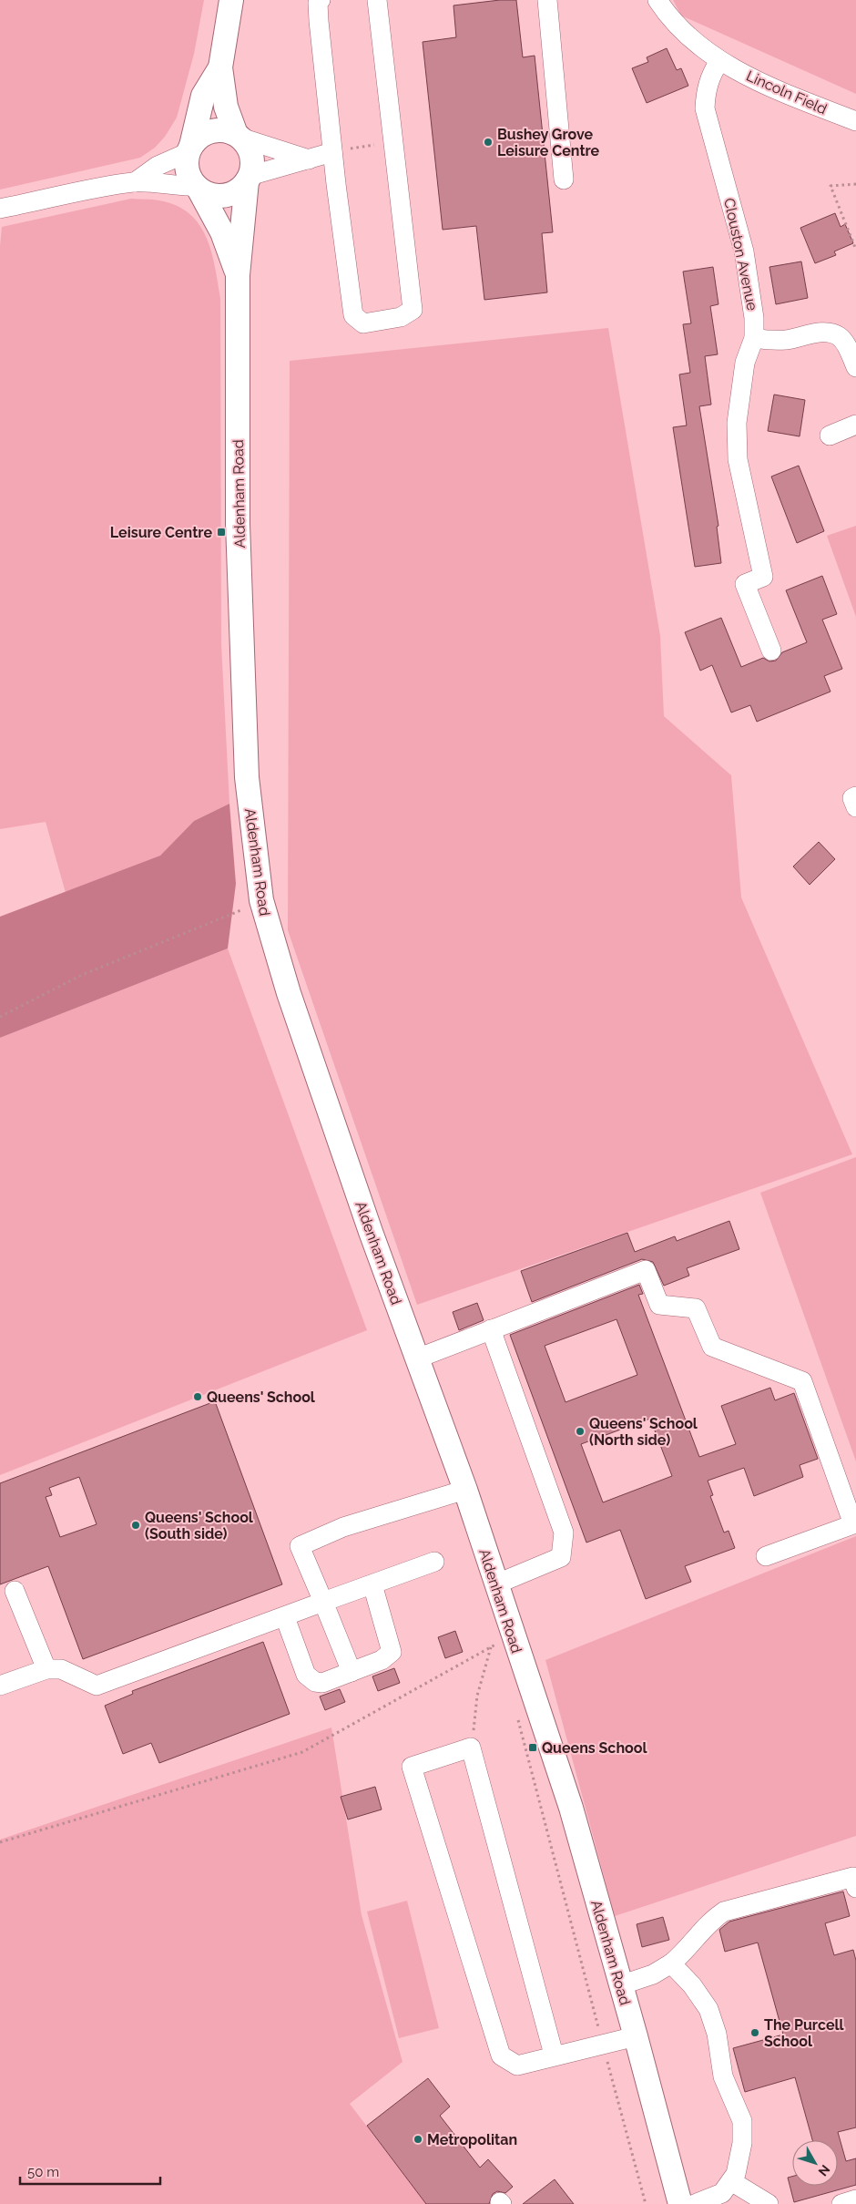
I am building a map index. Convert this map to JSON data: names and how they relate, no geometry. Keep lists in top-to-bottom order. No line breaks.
{"streets":{"main road":["Aldenham Road"],"street":["Lincoln Field","Clouston Avenue"]},"crossings":[["Lincoln Field","Clouston Avenue"]],"places":{"other":["Bushey Grove Leisure Centre","Queens' School","Queens' School (North side)","Queens' School (South side)","The Purcell School","Metropolitan"],"transit":["Leisure Centre","Queens School"]},"scale_bar":"50 m","north":"bottom right"}
